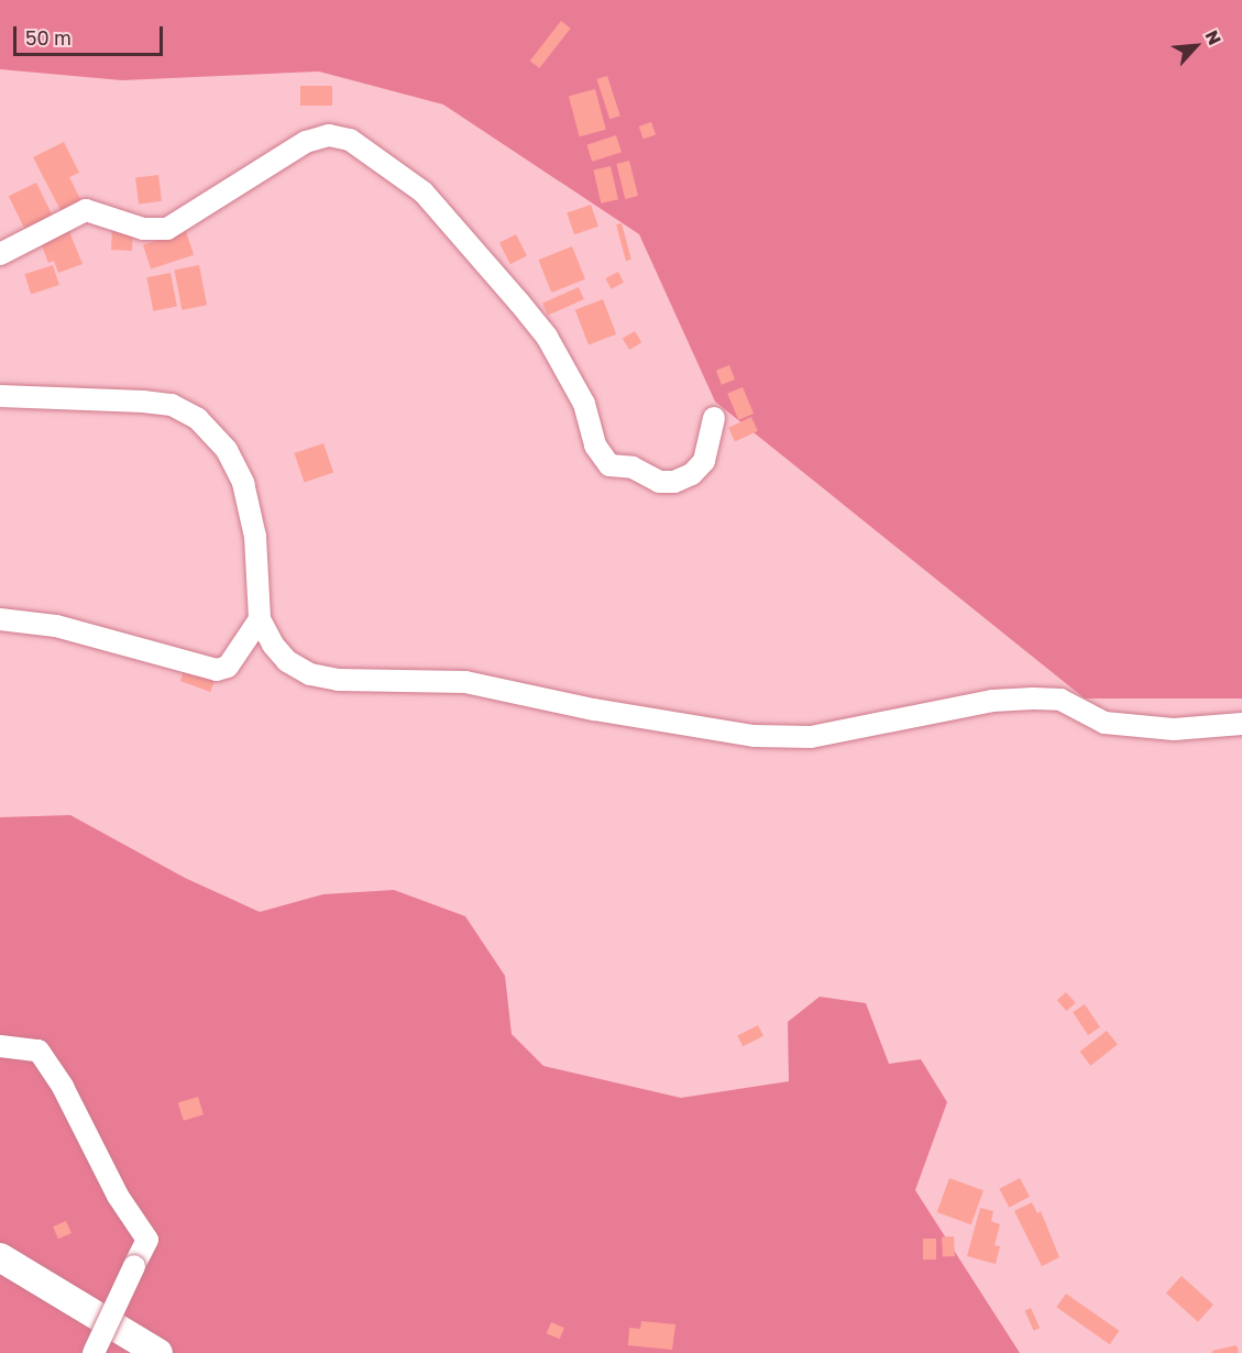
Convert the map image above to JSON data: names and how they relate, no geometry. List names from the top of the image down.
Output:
{
  "scale_bar": "50 m",
  "north": "top right"
}
